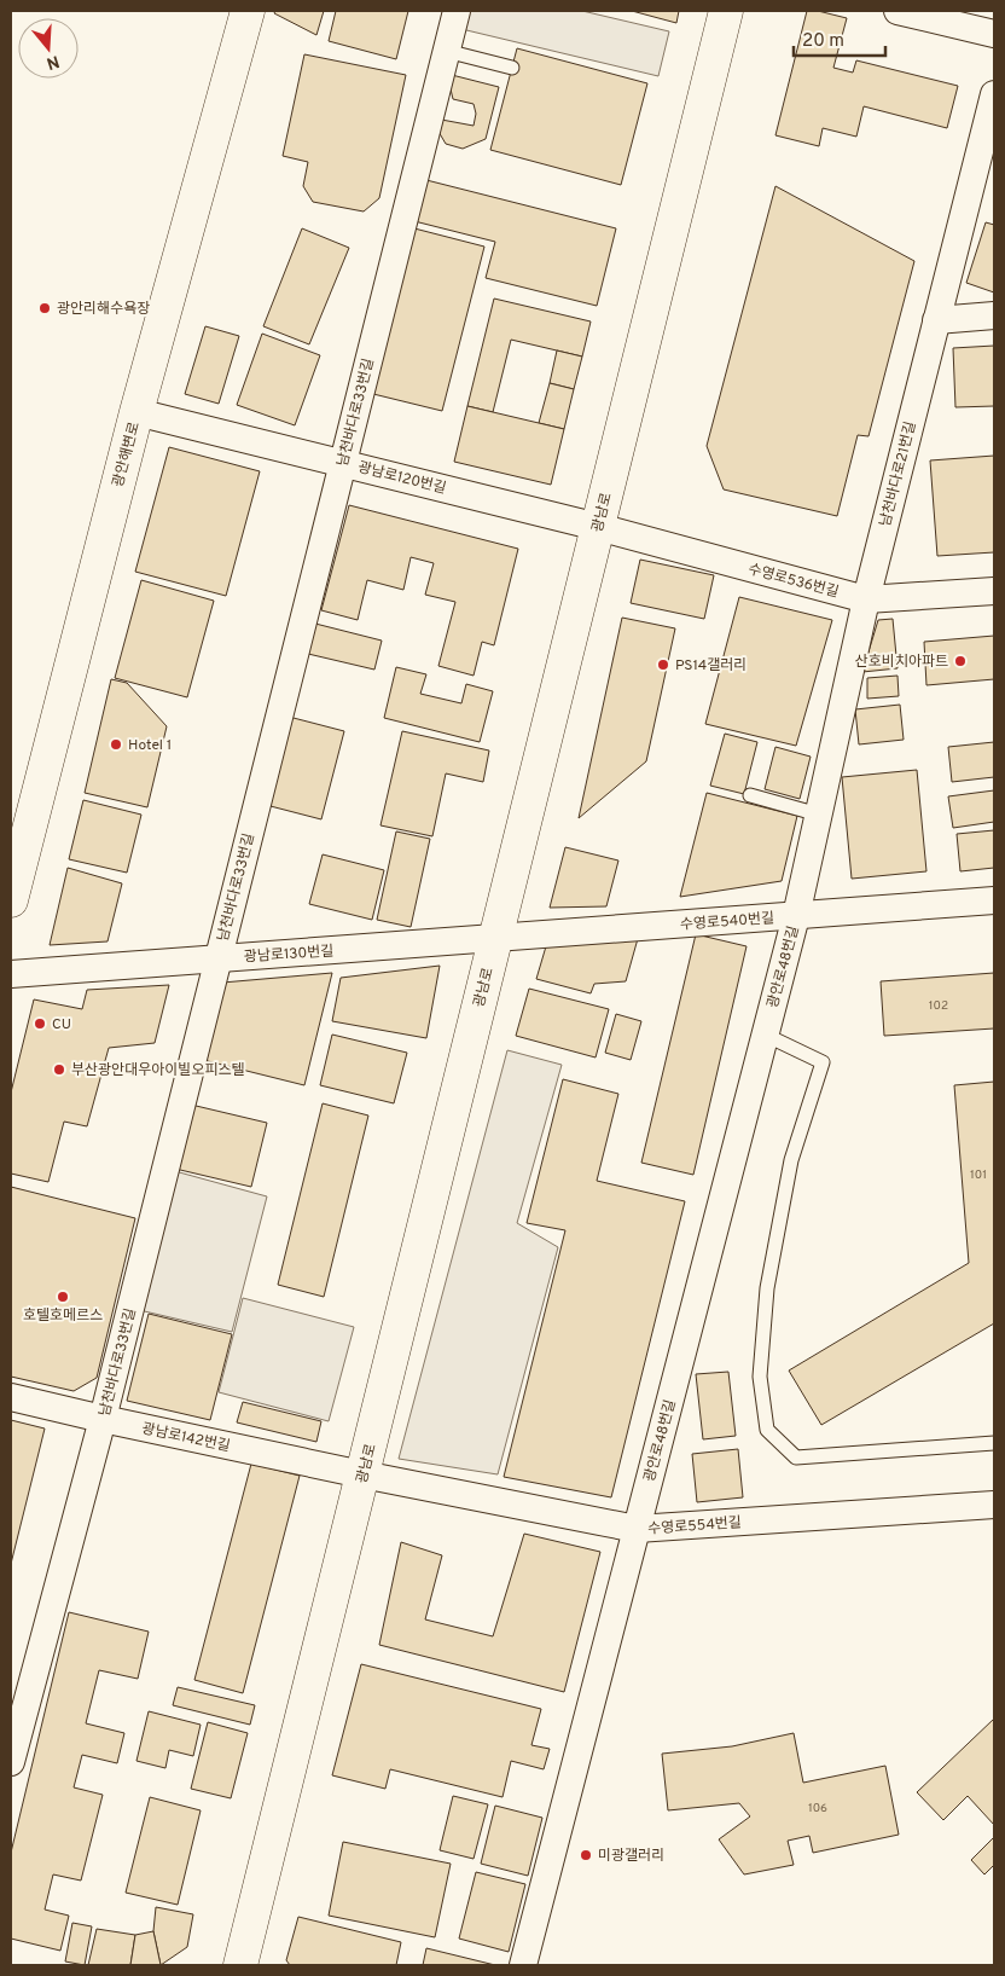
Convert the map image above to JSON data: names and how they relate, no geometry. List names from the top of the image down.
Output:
{
  "streets": {
    "main road": ["광안해변로", "광남로"],
    "street": [
      "남천바다로33번길",
      "남천바다로21번길",
      "광남로120번길",
      "수영로536번길",
      "수영로540번길",
      "광남로130번길",
      "광안로48번길",
      "광남로142번길",
      "수영로554번길"
    ]
  },
  "crossings": [
    ["남천바다로33번길", "광남로120번길"],
    ["남천바다로33번길", "광남로130번길"],
    ["남천바다로33번길", "광남로142번길"],
    ["광안해변로", "광남로120번길"],
    ["남천바다로21번길", "수영로536번길"],
    ["남천바다로21번길", "수영로540번길"],
    ["남천바다로21번길", "광안로48번길"],
    ["광남로120번길", "광남로"],
    ["광남로120번길", "수영로536번길"],
    ["광남로", "수영로536번길"],
    ["광남로", "수영로540번길"],
    ["광남로", "광남로130번길"],
    ["광남로", "광남로142번길"],
    ["광남로", "수영로554번길"],
    ["수영로540번길", "광남로130번길"],
    ["수영로540번길", "광안로48번길"],
    ["광안로48번길", "수영로554번길"],
    ["광남로142번길", "수영로554번길"]
  ],
  "places": [
    "광안리해수욕장",
    "산호비치아파트",
    "PS14갤러리",
    "Hotel 1",
    "CU",
    "부산광안대우아이빌오피스텔",
    "호텔호메르스",
    "미광갤러리"
  ],
  "house_numbers": ["102", "101", "106"],
  "scale_bar": "20 m",
  "north": "bottom"
}
